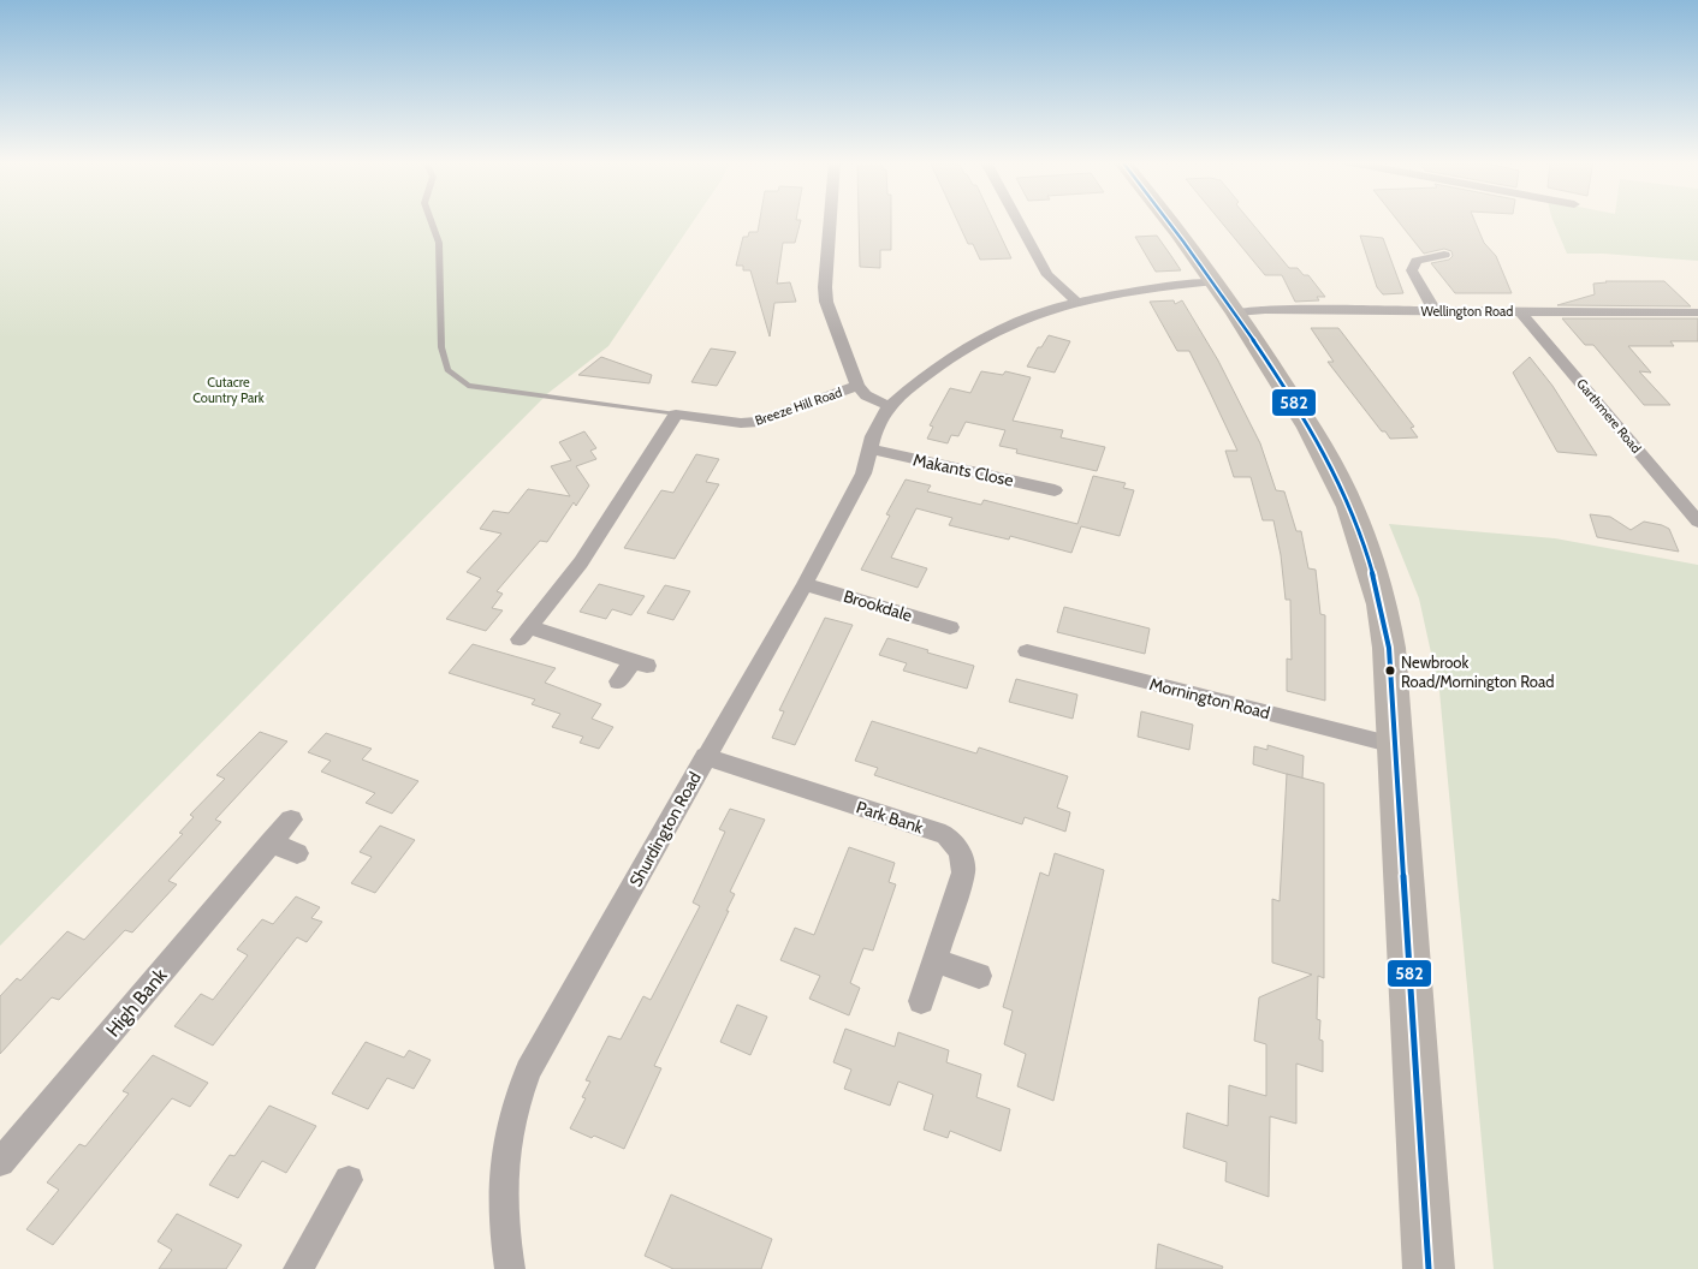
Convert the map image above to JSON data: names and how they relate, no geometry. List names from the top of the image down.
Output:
{
  "streets": {
    "street": [
      "Wellington Road",
      "Breeze Hill Road",
      "Garthmere Road",
      "Makants Close",
      "Brookdale",
      "Mornington Road",
      "Park Bank",
      "Shurdington Road",
      "High Bank"
    ]
  },
  "crossings": [
    ["Wellington Road", "Garthmere Road"],
    ["Breeze Hill Road", "Shurdington Road"],
    ["Makants Close", "Shurdington Road"],
    ["Brookdale", "Shurdington Road"],
    ["Park Bank", "Shurdington Road"]
  ],
  "parks": ["Cutacre Country Park"],
  "places": ["Newbrook Road/Mornington Road"],
  "lines": ["transit line 582"]
}
